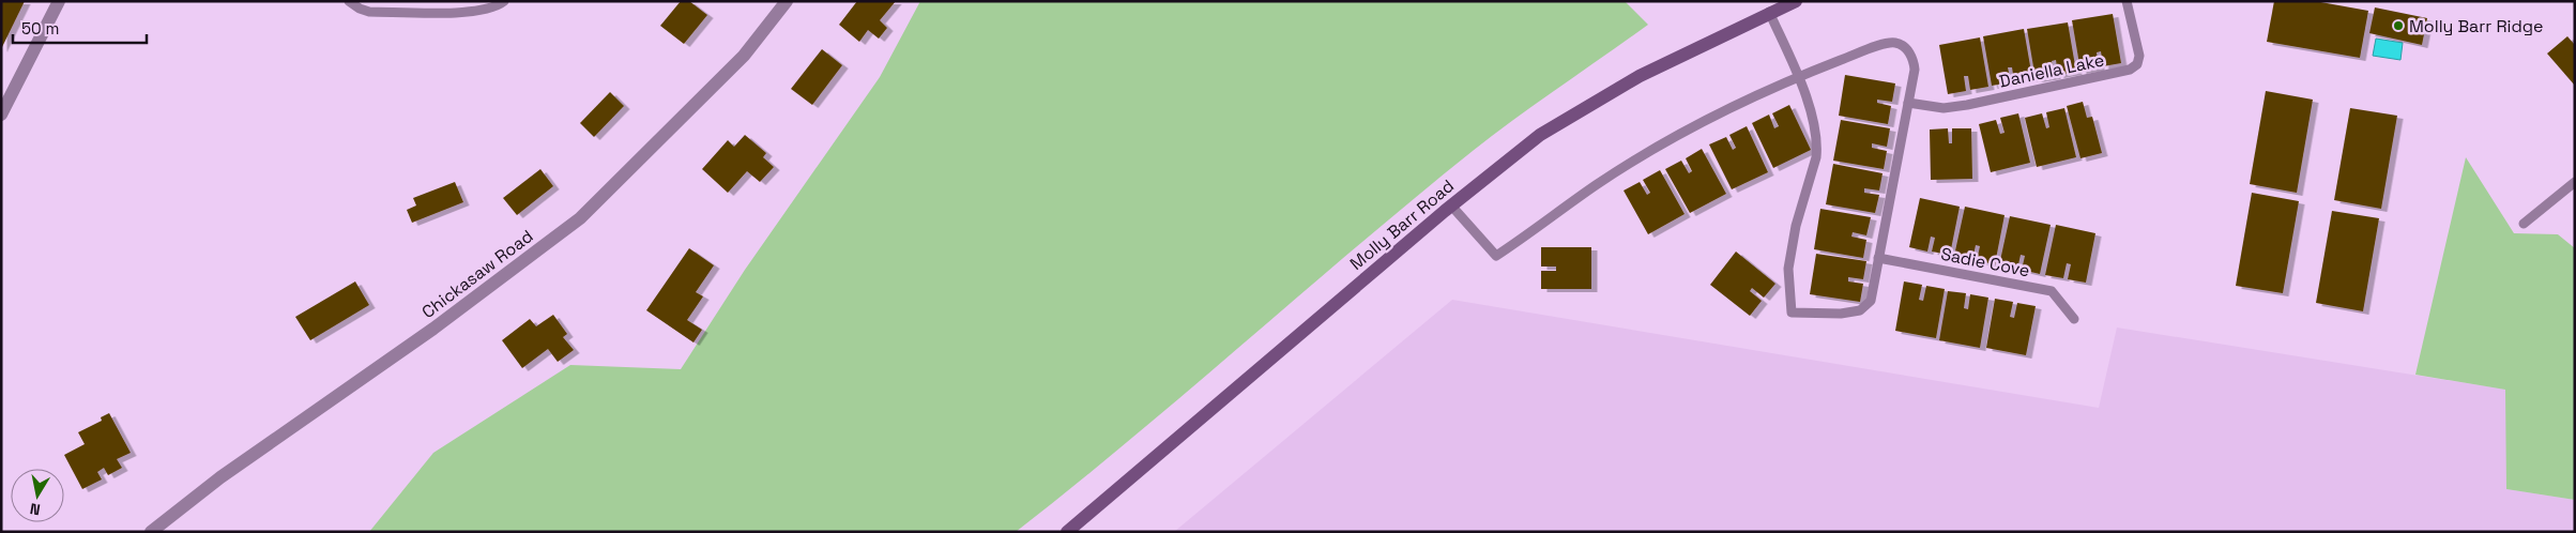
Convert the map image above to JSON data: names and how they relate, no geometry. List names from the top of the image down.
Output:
{
  "streets": {
    "main road": ["Molly Barr Road"],
    "street": ["Chickasaw Road"],
    "lane": ["Daniella Lake", "Sadie Cove"]
  },
  "places": ["Molly Barr Ridge"],
  "scale_bar": "50 m",
  "north": "bottom"
}
